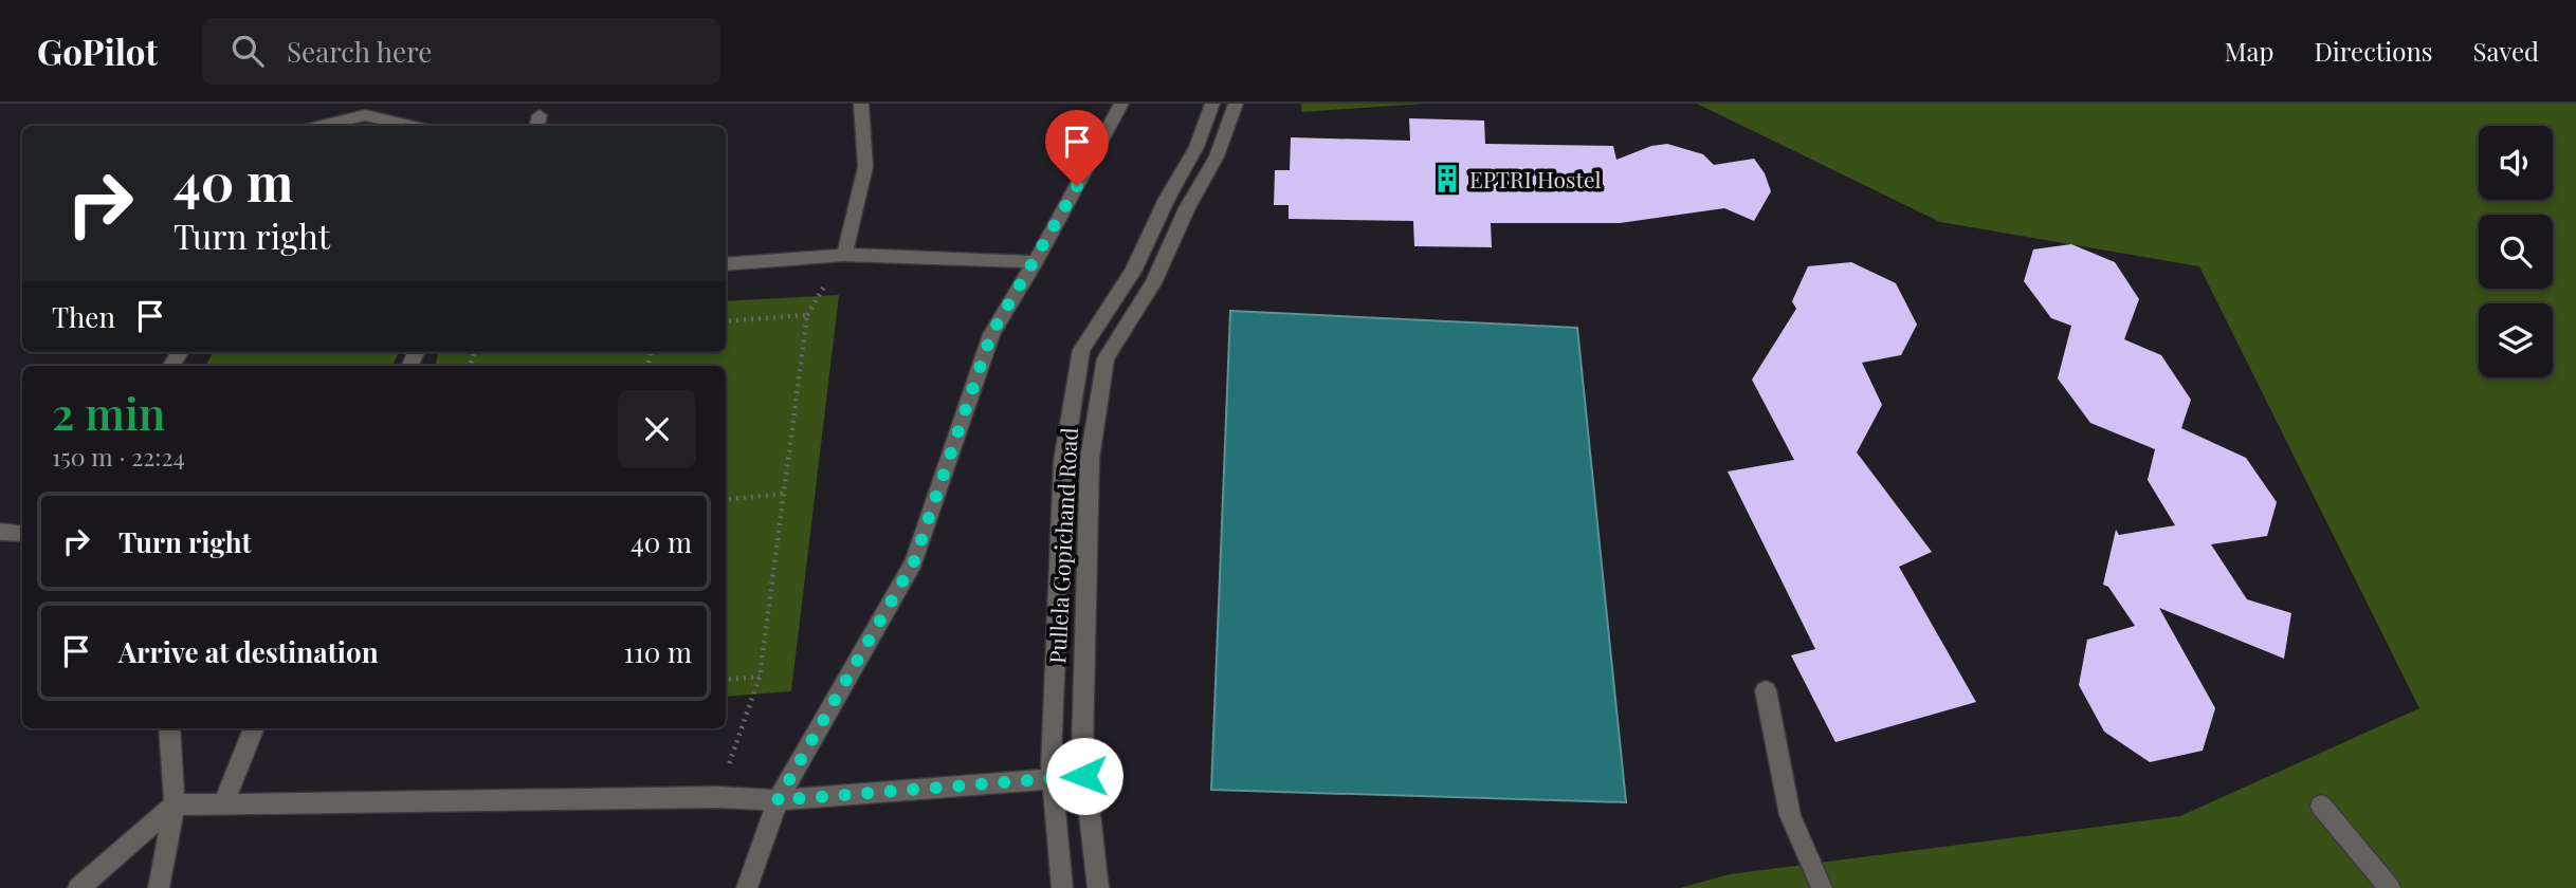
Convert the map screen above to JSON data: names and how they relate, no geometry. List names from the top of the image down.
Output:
{
  "streets": {
    "street": ["Pullela Gopichand Road"]
  },
  "places": {
    "building": ["EPTRI Hostel"]
  },
  "page": {
    "header": "GoPilot",
    "search": "Search here",
    "nav": ["Map", "Directions", "Saved"],
    "turn": ["40 m", "Turn right"],
    "then": "Then",
    "heading": ["2 min", "150 m · 22:24"],
    "list": [
      {
        "name": "Turn right",
        "value": "40 m"
      },
      {
        "name": "Arrive at destination",
        "value": "110 m"
      }
    ]
  }
}
